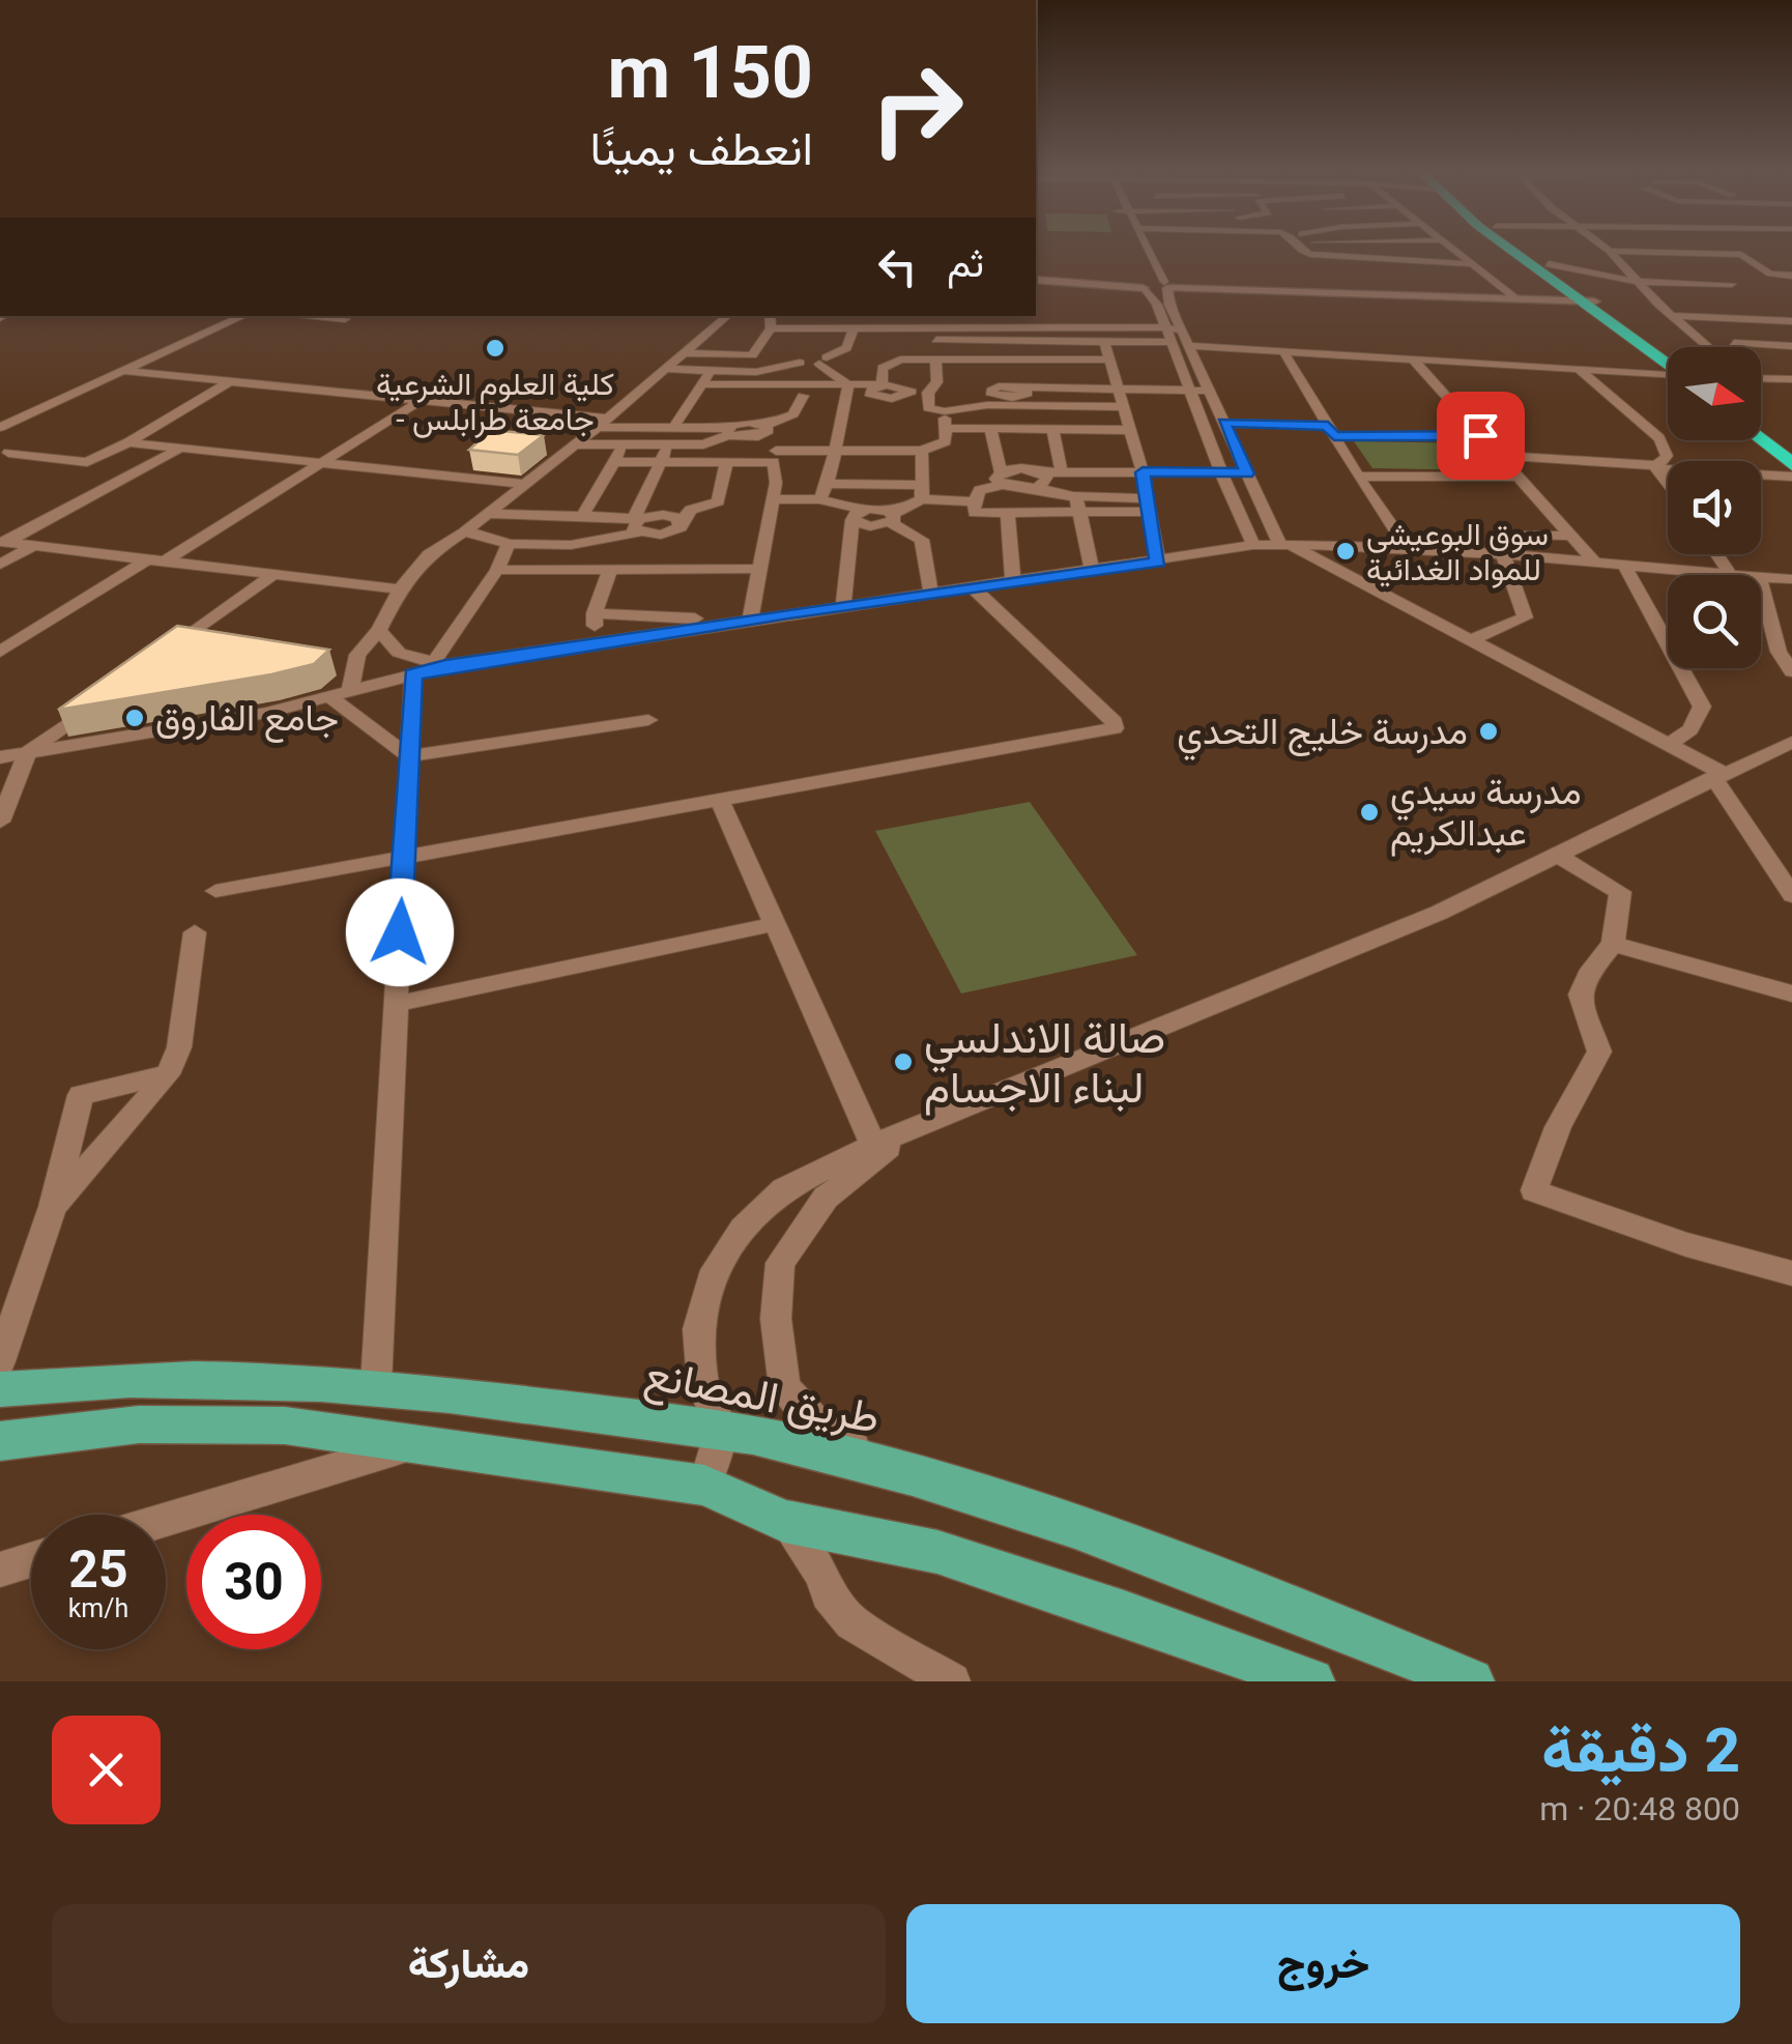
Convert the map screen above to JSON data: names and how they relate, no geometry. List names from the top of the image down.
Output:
{
  "streets": {
    "main road": ["طريق المصانع"]
  },
  "places": [
    "كلية العلوم الشرعية - جامعة طرابلس",
    "سوق البوعيشي للمواد الغدائية",
    "جامع الفاروق",
    "مدرسة خليج التحدي",
    "مدرسة سيدي عبدالكريم",
    "صالة الاندلسي لبناء الاجسام"
  ],
  "north": "right",
  "page": {
    "turn": ["150 m", "انعطف يمينًا"],
    "then": "ثم",
    "speed": "25 km/h",
    "limit": "30",
    "heading": ["2 دقيقة", "800 m · 20:48"],
    "buttons": ["خروج", "مشاركة"]
  }
}
